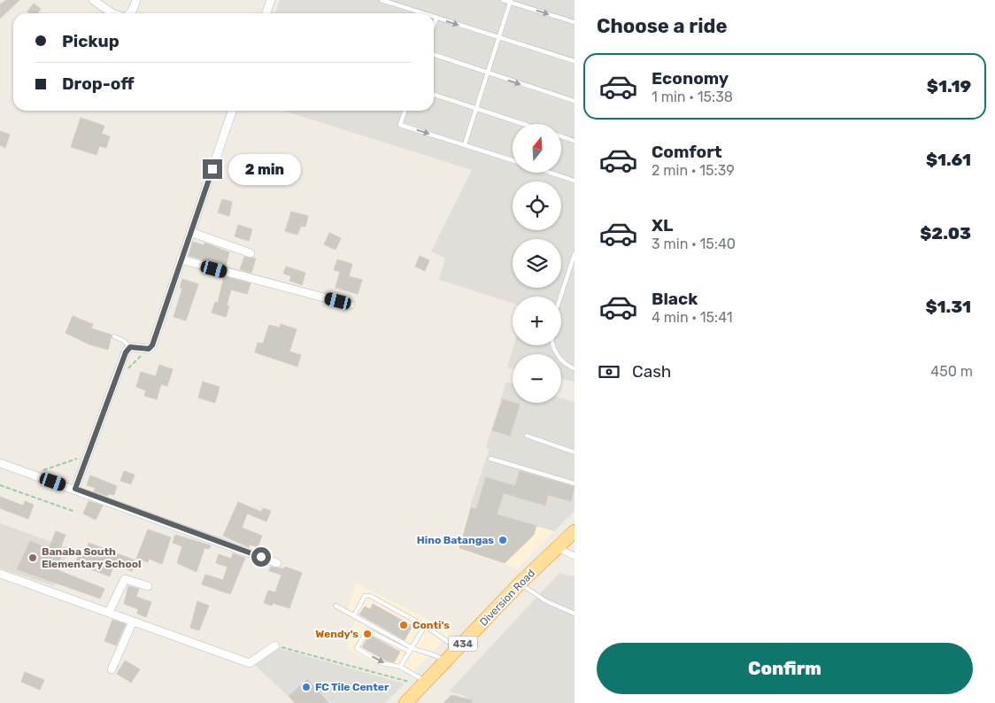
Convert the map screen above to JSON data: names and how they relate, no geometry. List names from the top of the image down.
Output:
{
  "streets": {
    "highway": ["Diversion Road", "434"]
  },
  "places": [
    "Hino Batangas",
    "Banaba South Elementary School",
    "Conti's",
    "Wendy's",
    "FC Tile Center"
  ],
  "north": "top",
  "page": {
    "heading": "Choose a ride",
    "banner": ["Pickup", "Drop-off"],
    "list": [
      {
        "name": "Economy",
        "note": "1 min · 15:38",
        "value": "$1.19"
      },
      {
        "name": "Comfort",
        "note": "2 min · 15:39",
        "value": "$1.61"
      },
      {
        "name": "XL",
        "note": "3 min · 15:40",
        "value": "$2.03"
      },
      {
        "name": "Black",
        "note": "4 min · 15:41",
        "value": "$1.31"
      }
    ],
    "map_buttons": ["+", "−"],
    "bubble": "2 min",
    "pay": ["Cash", "450 m"],
    "buttons": "Confirm"
  }
}
